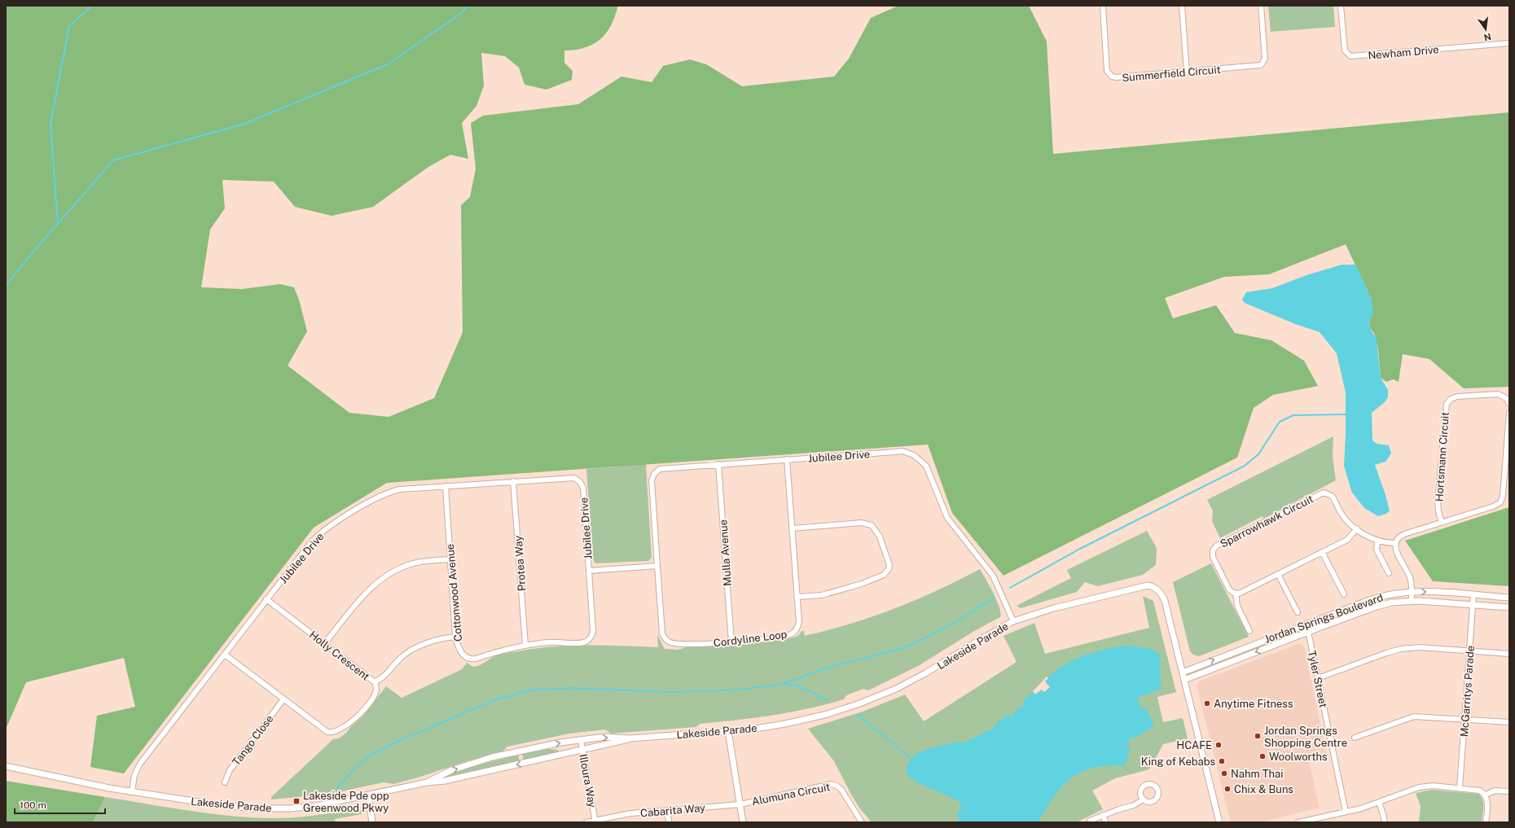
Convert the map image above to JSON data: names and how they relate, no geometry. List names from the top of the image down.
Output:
{
  "streets": {
    "street": [
      "Newham Drive",
      "Summerfield Circuit",
      "Jubilee Drive",
      "Hortsmann Circuit",
      "Sparrowhawk Circuit",
      "Mulla Avenue",
      "Protea Way",
      "Cottonwood Avenue",
      "Jordan Springs Boulevard",
      "Cordyline Loop",
      "Lakeside Parade",
      "Holly Crescent",
      "Tyler Street",
      "McGarritys Parade",
      "Tango Close",
      "Illoura Way",
      "Alumuna Circuit",
      "Cabarita Way"
    ]
  },
  "crossings": [
    ["Jubilee Drive", "Mulla Avenue"],
    ["Jubilee Drive", "Protea Way"],
    ["Jubilee Drive", "Cottonwood Avenue"],
    ["Jubilee Drive", "Cordyline Loop"],
    ["Jubilee Drive", "Lakeside Parade"],
    ["Jubilee Drive", "Holly Crescent"],
    ["Mulla Avenue", "Cordyline Loop"],
    ["Protea Way", "Cottonwood Avenue"],
    ["Jordan Springs Boulevard", "Lakeside Parade"],
    ["Jordan Springs Boulevard", "Tyler Street"],
    ["Jordan Springs Boulevard", "McGarritys Parade"],
    ["Lakeside Parade", "Illoura Way"],
    ["Holly Crescent", "Tango Close"],
    ["Illoura Way", "Cabarita Way"],
    ["Alumuna Circuit", "Cabarita Way"]
  ],
  "places": {
    "other": [
      "Anytime Fitness",
      "Jordan Springs Shopping Centre",
      "HCAFE",
      "Woolworths",
      "King of Kebabs",
      "Nahm Thai",
      "Chix & Buns"
    ],
    "transit": ["Lakeside Pde opp Greenwood Pkwy"]
  },
  "scale_bar": "100 m",
  "north": "bottom"
}
